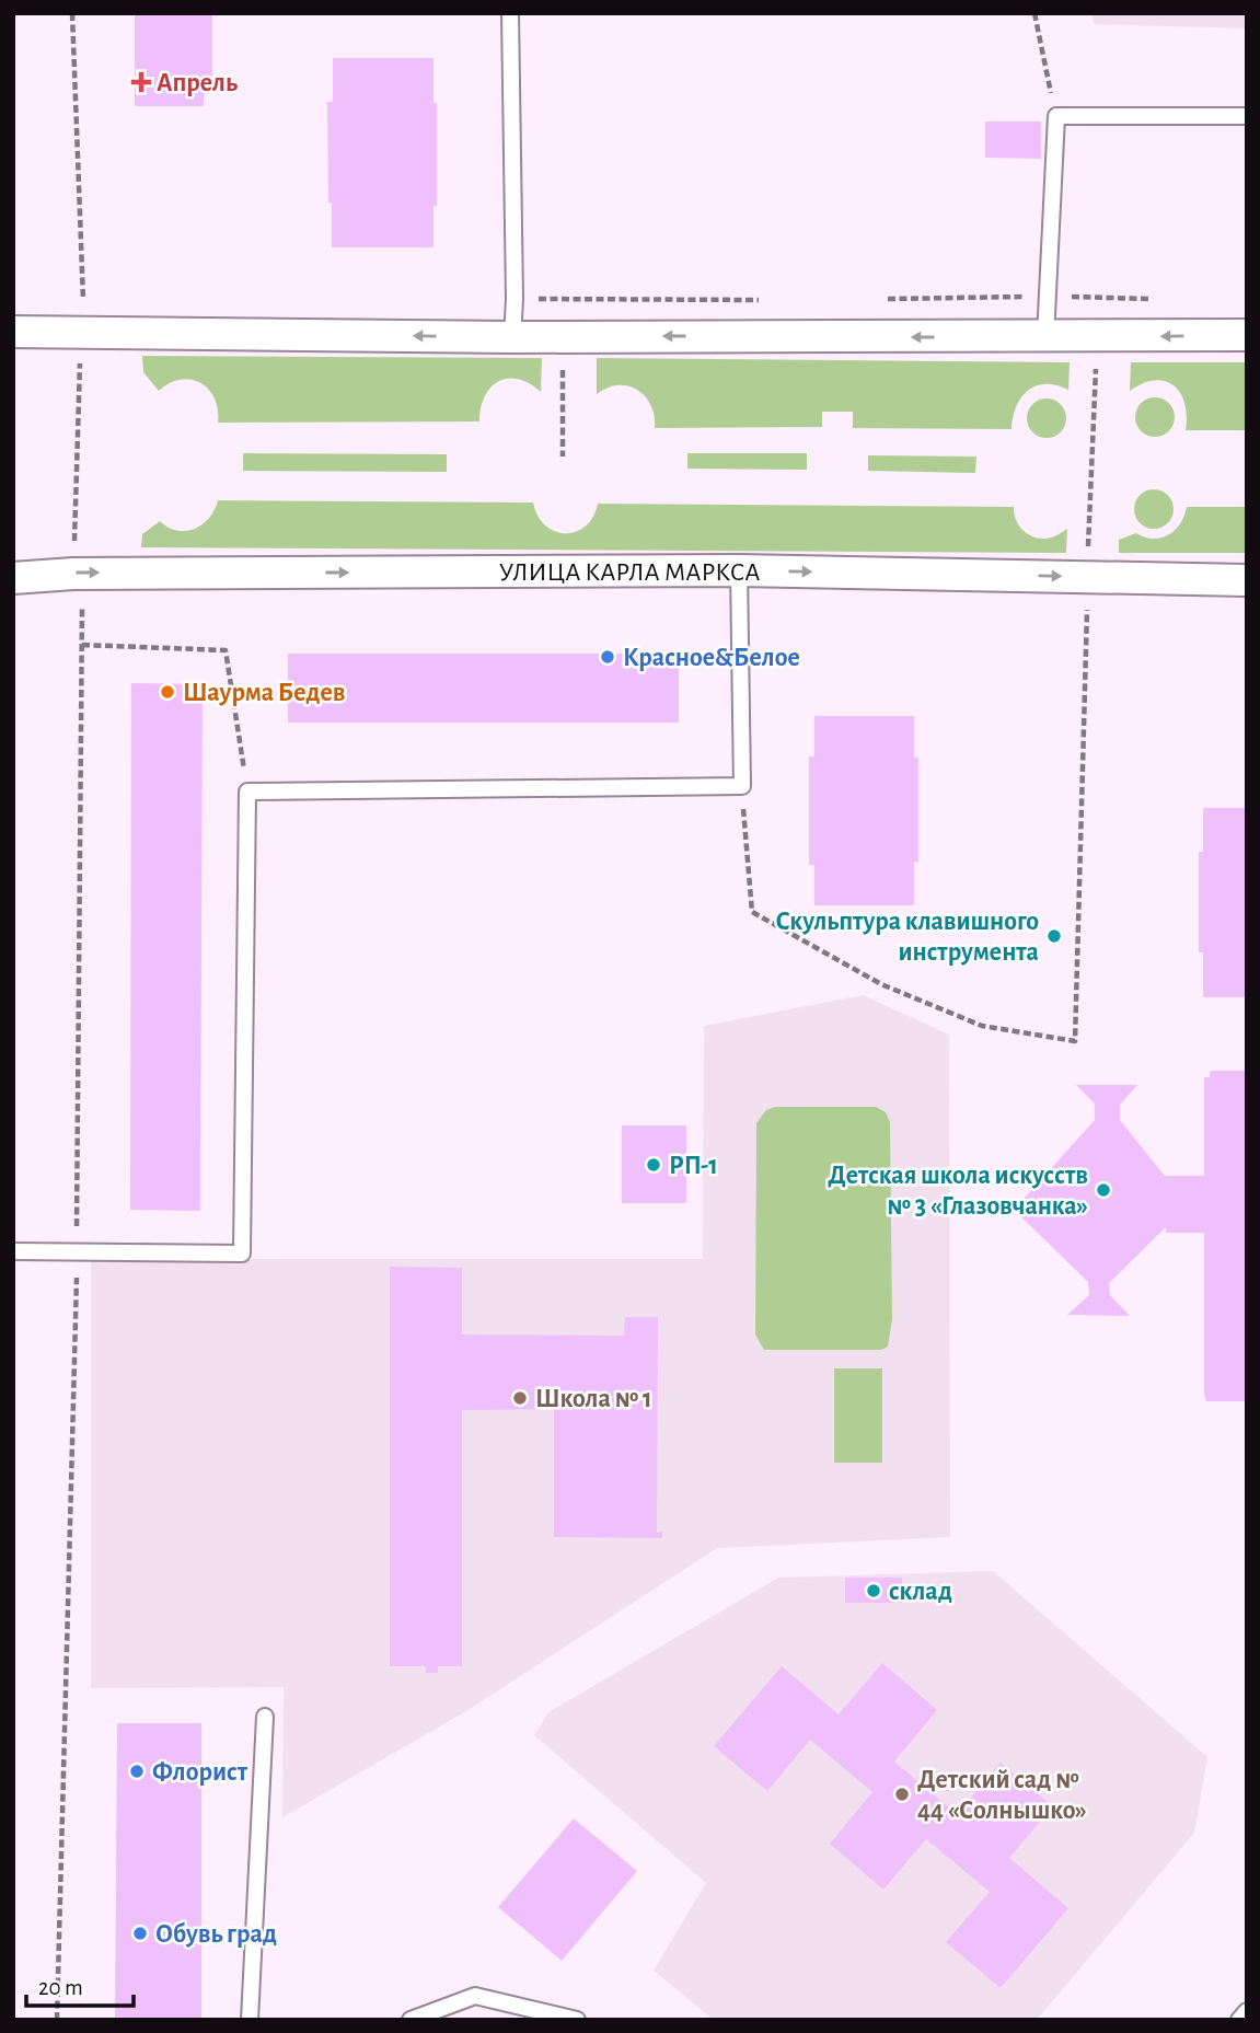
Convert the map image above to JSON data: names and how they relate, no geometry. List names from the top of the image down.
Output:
{
  "streets": {
    "street": ["УЛИЦА КАРЛА МАРКСА"]
  },
  "places": {
    "health": ["Апрель"],
    "other": [
      "Красное&Белое",
      "Шаурма Бедев",
      "Скульптура клавишного инструмента",
      "РП-1",
      "Детская школа искусств № 3 «Глазовчанка»",
      "Школа № 1",
      "склад",
      "Флорист",
      "Детский сад № 44 «Солнышко»",
      "Обувь град"
    ]
  },
  "scale_bar": "20 m"
}
